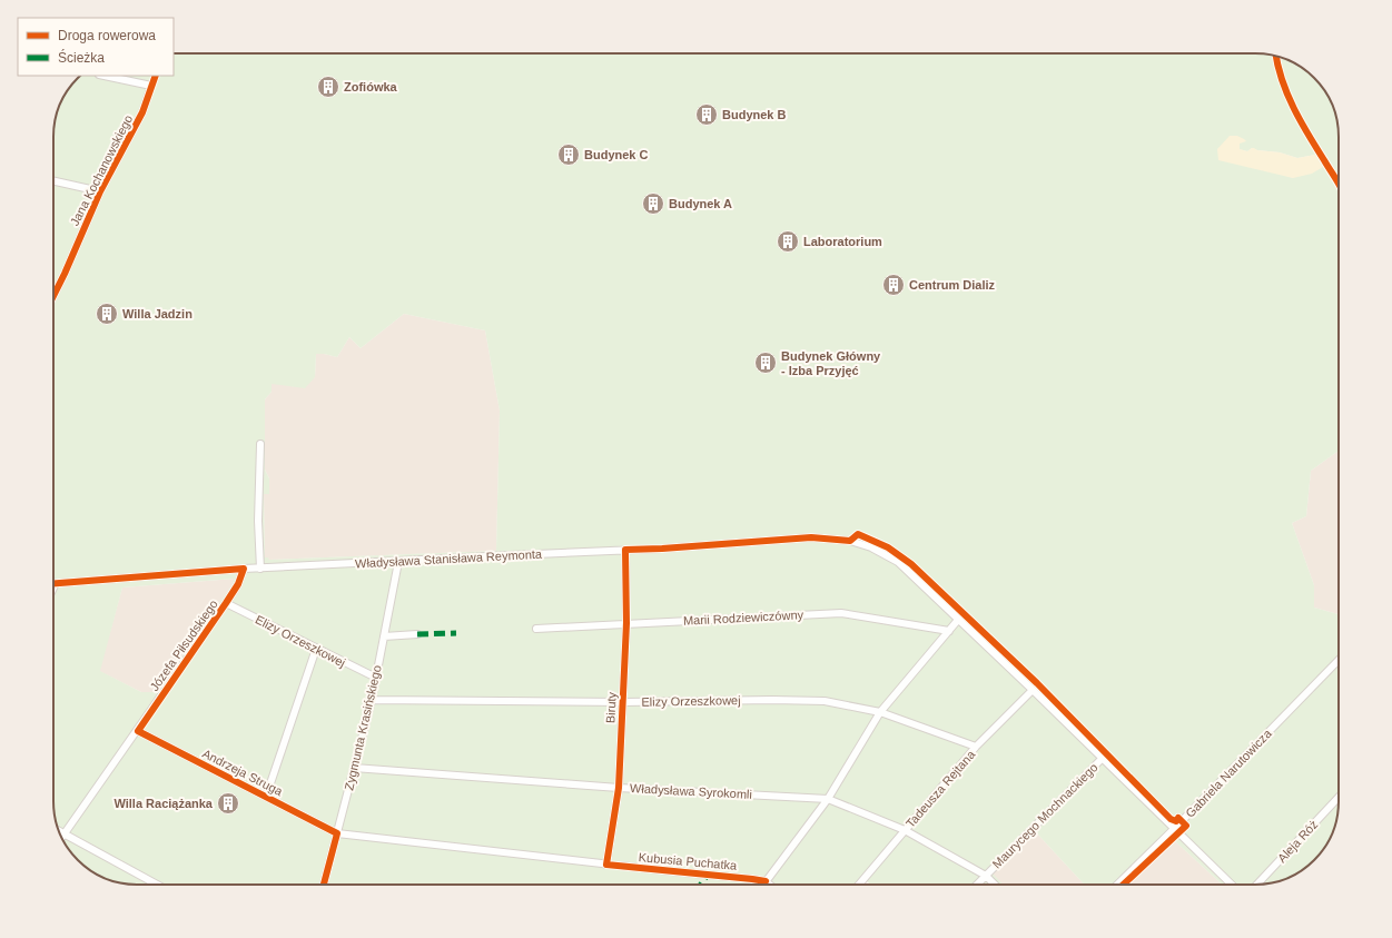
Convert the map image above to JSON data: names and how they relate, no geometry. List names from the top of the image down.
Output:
{
  "streets": {
    "street": [
      "Jana Kochanowskiego",
      "Władysława Stanisława Reymonta",
      "Marii Rodziewiczówny",
      "Elizy Orzeszkowej",
      "Józefa Piłsudskiego",
      "Biruty",
      "Zygmunta Krasińskiego",
      "Andrzeja Struga",
      "Gabriela Narutowicza",
      "Tadeusza Rejtana",
      "Władysława Syrokomli",
      "Maurycego Mochnackiego",
      "Aleja Róż",
      "Kubusia Puchatka"
    ]
  },
  "crossings": [
    ["Władysława Stanisława Reymonta", "Józefa Piłsudskiego"],
    ["Władysława Stanisława Reymonta", "Biruty"],
    ["Władysława Stanisława Reymonta", "Zygmunta Krasińskiego"],
    ["Władysława Stanisława Reymonta", "Gabriela Narutowicza"],
    ["Władysława Stanisława Reymonta", "Tadeusza Rejtana"],
    ["Władysława Stanisława Reymonta", "Maurycego Mochnackiego"],
    ["Marii Rodziewiczówny", "Biruty"],
    ["Elizy Orzeszkowej", "Józefa Piłsudskiego"],
    ["Elizy Orzeszkowej", "Biruty"],
    ["Elizy Orzeszkowej", "Zygmunta Krasińskiego"],
    ["Elizy Orzeszkowej", "Tadeusza Rejtana"],
    ["Józefa Piłsudskiego", "Andrzeja Struga"],
    ["Biruty", "Władysława Syrokomli"],
    ["Biruty", "Kubusia Puchatka"],
    ["Zygmunta Krasińskiego", "Andrzeja Struga"],
    ["Zygmunta Krasińskiego", "Władysława Syrokomli"],
    ["Zygmunta Krasińskiego", "Kubusia Puchatka"],
    ["Andrzeja Struga", "Kubusia Puchatka"],
    ["Tadeusza Rejtana", "Władysława Syrokomli"],
    ["Władysława Syrokomli", "Maurycego Mochnackiego"]
  ],
  "places": {
    "building": [
      "Zofiówka",
      "Budynek B",
      "Budynek C",
      "Budynek A",
      "Laboratorium",
      "Centrum Dializ",
      "Willa Jadzin",
      "Budynek Główny - Izba Przyjęć",
      "Willa Raciążanka"
    ]
  },
  "legend": ["Droga rowerowa", "Ścieżka"]
}
